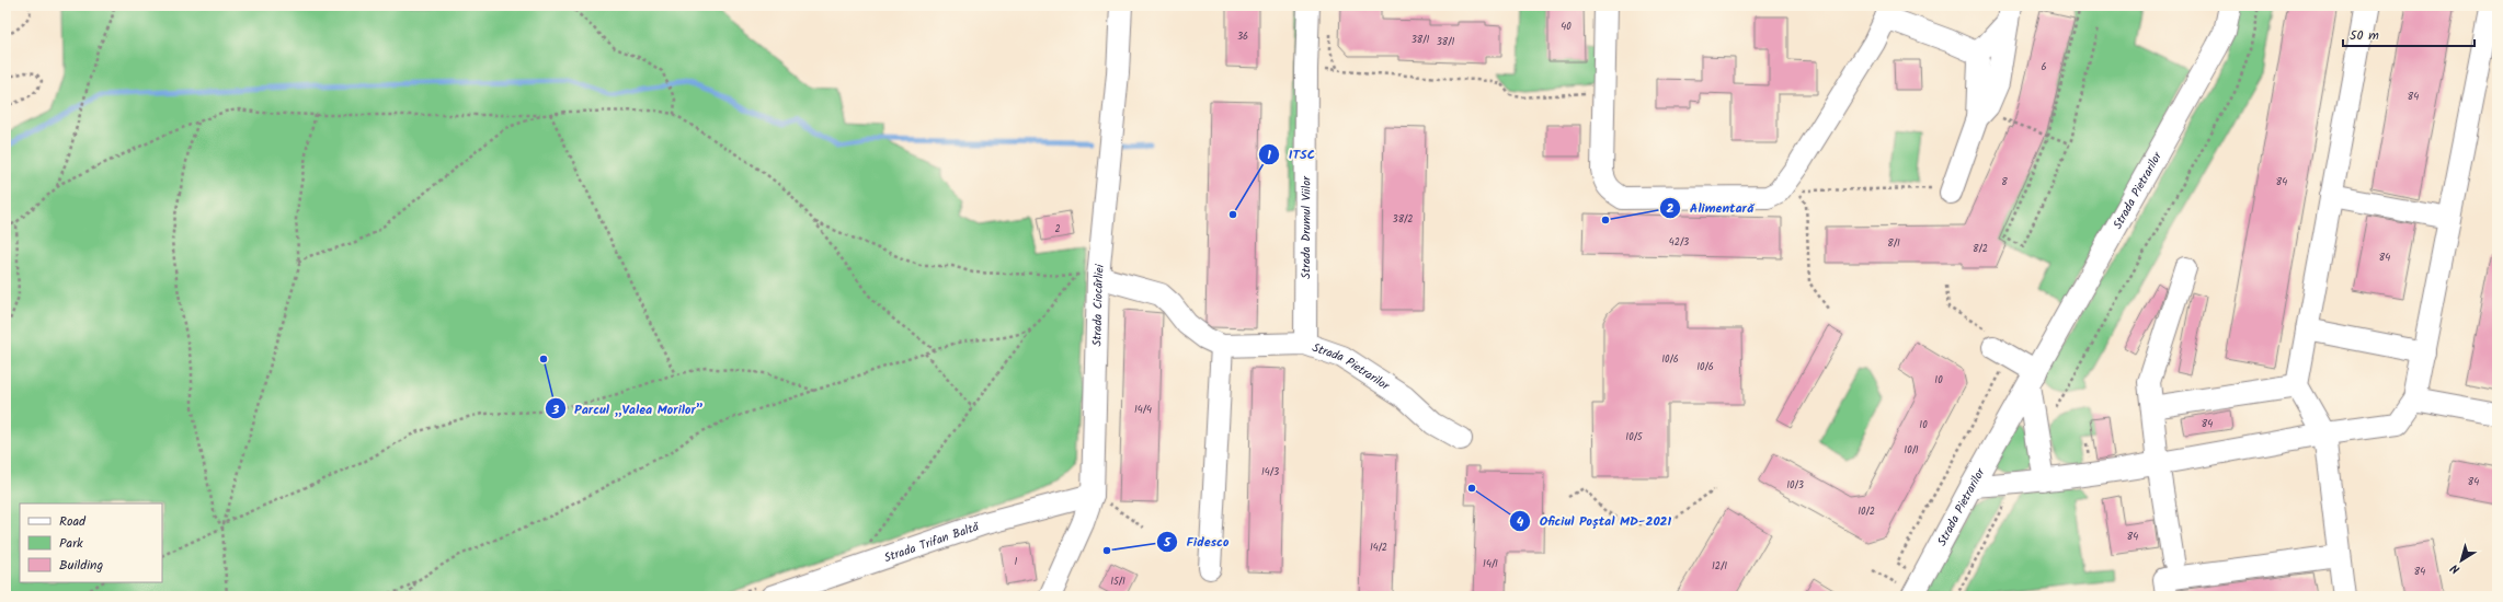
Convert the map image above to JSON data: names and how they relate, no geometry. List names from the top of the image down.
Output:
{
  "streets": {
    "street": [
      "Strada Pietrarilor",
      "Strada Drumul Viilor",
      "Strada Ciocârliei",
      "Strada Trifan Baltă"
    ]
  },
  "crossings": [
    ["Strada Pietrarilor", "Strada Drumul Viilor"],
    ["Strada Pietrarilor", "Strada Ciocârliei"],
    ["Strada Ciocârliei", "Strada Trifan Baltă"]
  ],
  "places": [
    "ITSC",
    "Alimentară",
    "Parcul „Valea Morilor”",
    "Oficiul Poștal MD-2021",
    "Fidesco"
  ],
  "house_numbers": [
    "40",
    "36",
    "38/1",
    "38/1",
    "6",
    "84",
    "8",
    "84",
    "38/2",
    "2",
    "42/3",
    "8/1",
    "8/2",
    "84",
    "10/6",
    "10/6",
    "10",
    "14/4",
    "84",
    "10",
    "10/5",
    "10/1",
    "14/3",
    "84",
    "10/3",
    "10/2",
    "84",
    "14/2",
    "1",
    "14/1",
    "12/1",
    "84",
    "15/1"
  ],
  "legend": ["Road", "Park", "Building"],
  "scale_bar": "50 m",
  "north": "bottom left"
}
